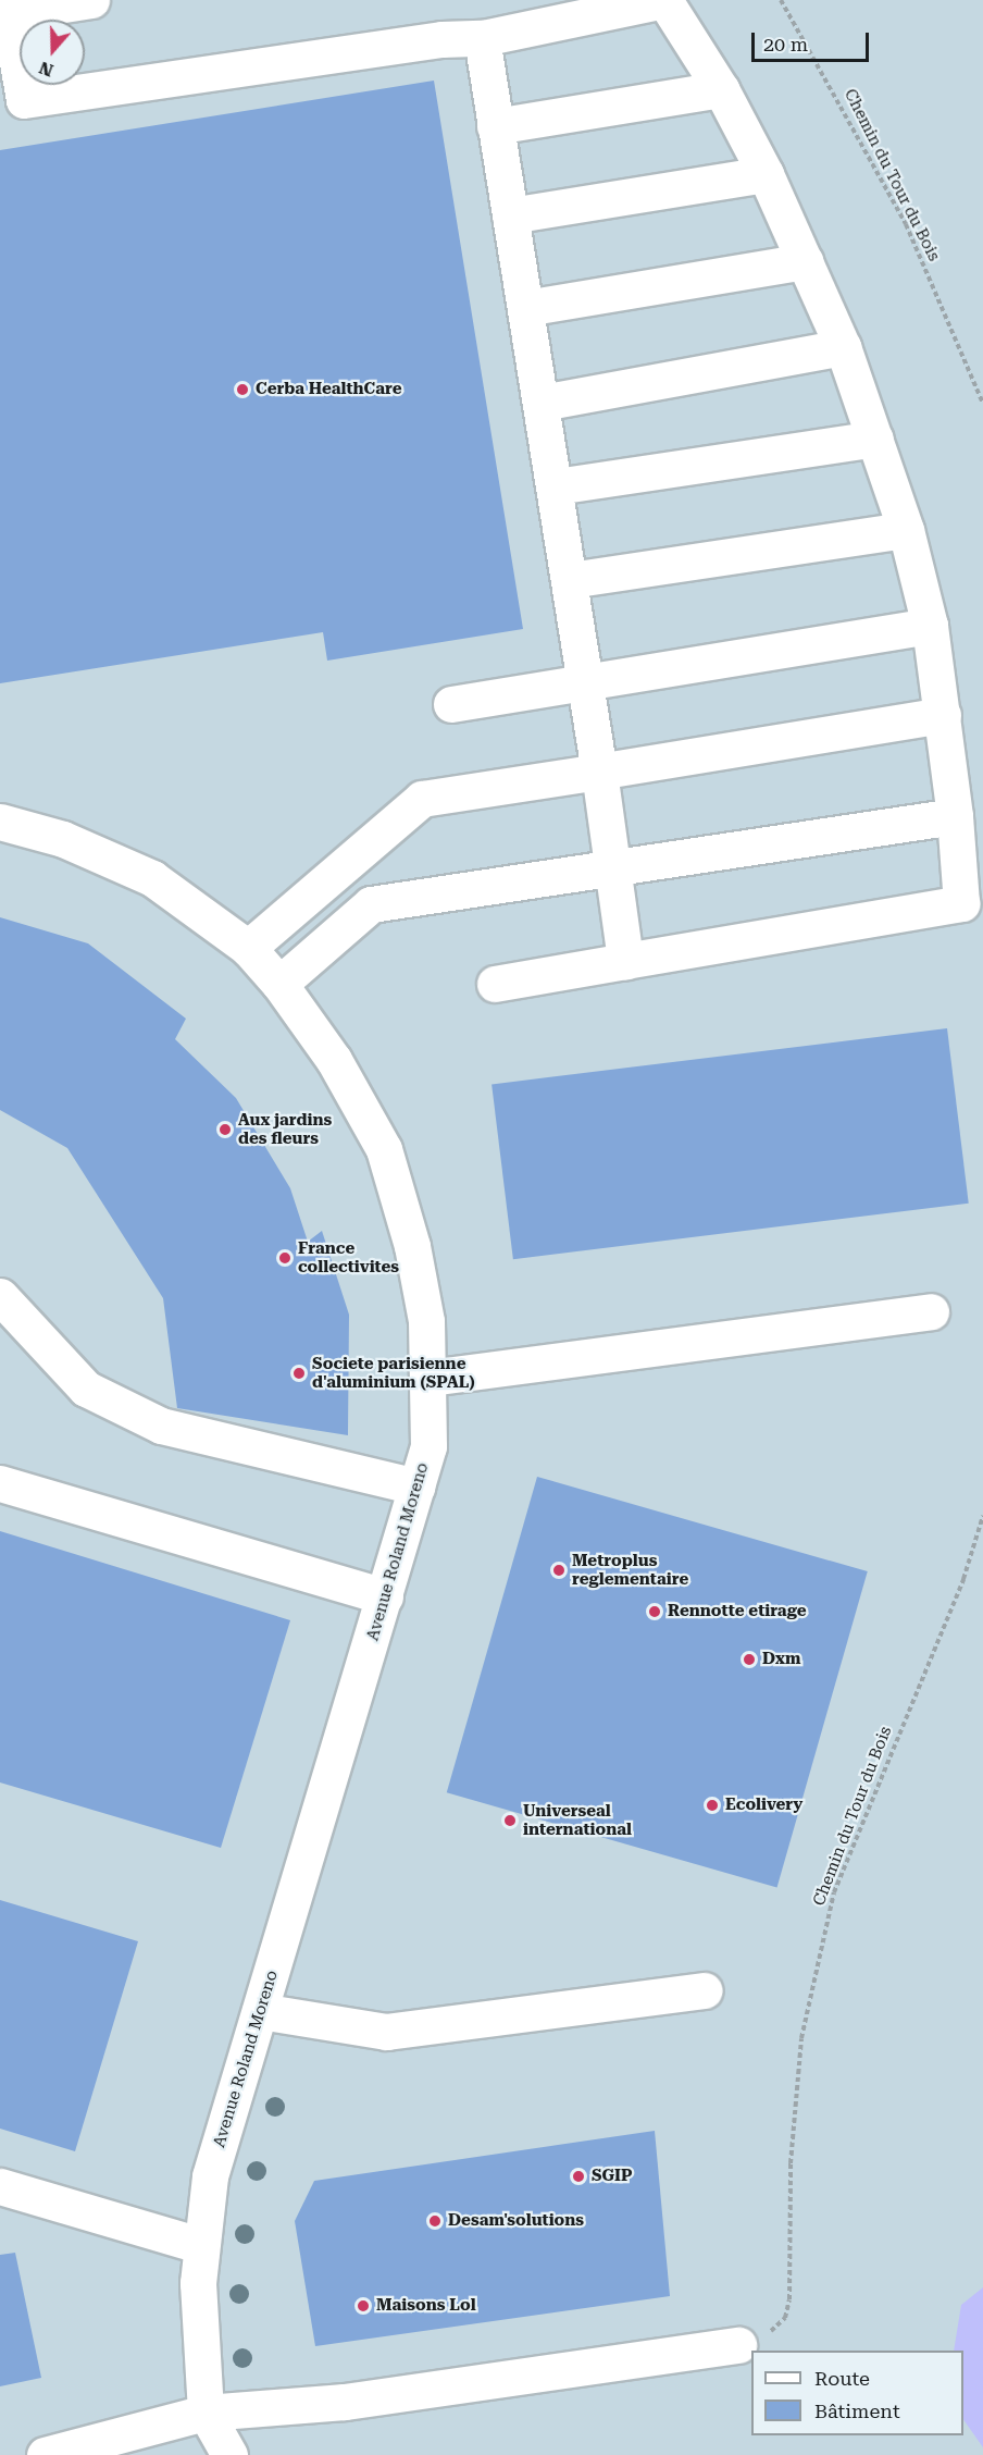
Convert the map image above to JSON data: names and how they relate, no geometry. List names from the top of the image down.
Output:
{
  "streets": {
    "street": ["Avenue Roland Moreno"],
    "path": ["Chemin du Tour du Bois"]
  },
  "places": [
    "Cerba HealthCare",
    "Aux jardins des fleurs",
    "France collectivites",
    "Societe parisienne d'aluminium (SPAL)",
    "Metroplus reglementaire",
    "Rennotte etirage",
    "Dxm",
    "Ecolivery",
    "Universeal international",
    "SGIP",
    "Desam'solutions",
    "Maisons Lol"
  ],
  "legend": ["Route", "Bâtiment"],
  "scale_bar": "20 m",
  "north": "bottom"
}
